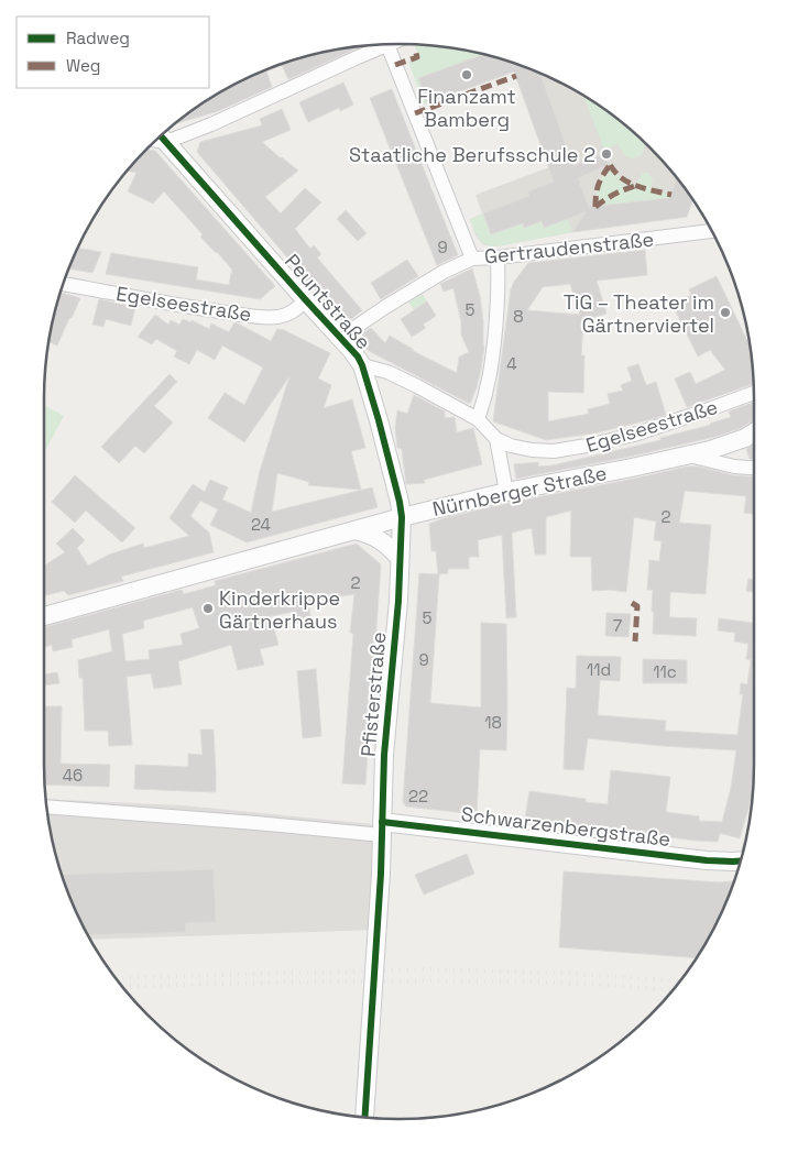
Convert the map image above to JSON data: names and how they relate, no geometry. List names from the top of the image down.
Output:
{
  "streets": {
    "street": [
      "Gertraudenstraße",
      "Peuntstraße",
      "Egelseestraße",
      "Nürnberger Straße",
      "Pfisterstraße",
      "Schwarzenbergstraße"
    ]
  },
  "crossings": [
    ["Gertraudenstraße", "Peuntstraße"],
    ["Peuntstraße", "Egelseestraße"],
    ["Peuntstraße", "Nürnberger Straße"],
    ["Peuntstraße", "Pfisterstraße"],
    ["Nürnberger Straße", "Pfisterstraße"],
    ["Pfisterstraße", "Schwarzenbergstraße"]
  ],
  "places": [
    "Finanzamt Bamberg",
    "Staatliche Berufsschule 2",
    "TiG – Theater im Gärtnerviertel",
    "Kinderkrippe Gärtnerhaus"
  ],
  "house_numbers": [
    "9",
    "5",
    "8",
    "4",
    "2",
    "24",
    "2",
    "5",
    "7",
    "9",
    "11d",
    "11c",
    "18",
    "46",
    "22"
  ],
  "legend": ["Radweg", "Weg"]
}
